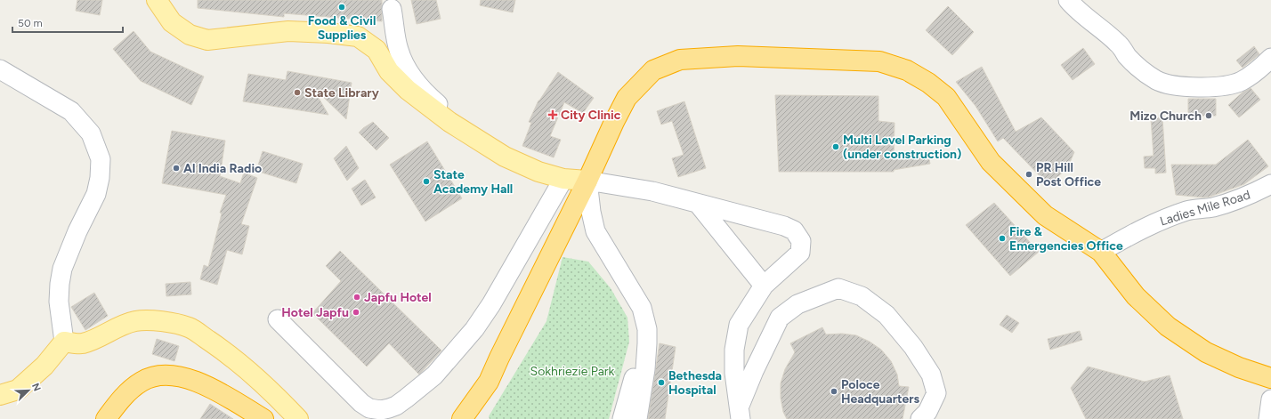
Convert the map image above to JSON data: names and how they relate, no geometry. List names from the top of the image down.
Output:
{
  "streets": {
    "street": ["Ladies Mile Road"]
  },
  "parks": ["Sokhriezie Park"],
  "places": {
    "other": [
      "Food & Civil Supplies",
      "State Library",
      "Mizo Church",
      "Multi Level Parking (under construction)",
      "Al India Radio",
      "PR Hill Post Office",
      "State Academy Hall",
      "Fire & Emergencies Office",
      "Japfu Hotel",
      "Hotel Japfu",
      "Bethesda Hospital",
      "Poloce Headquarters"
    ],
    "health": ["City Clinic"]
  },
  "scale_bar": "50 m",
  "north": "top right"
}
